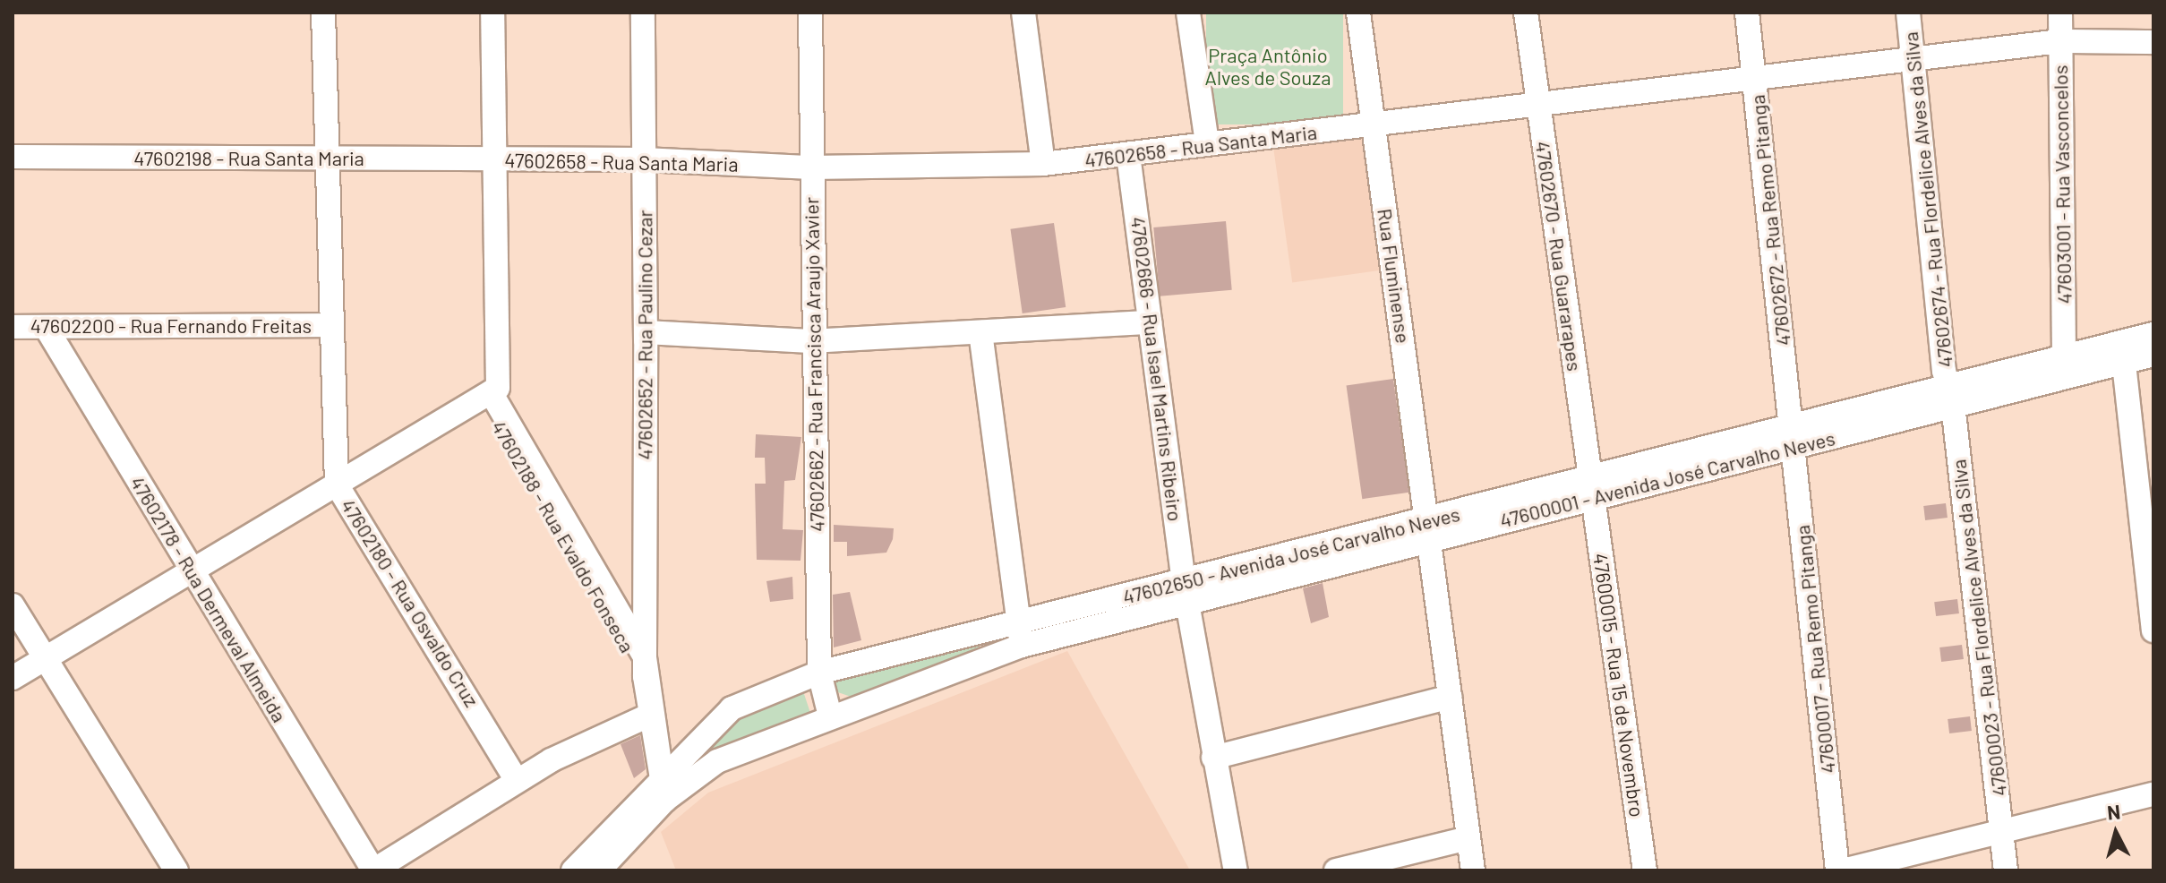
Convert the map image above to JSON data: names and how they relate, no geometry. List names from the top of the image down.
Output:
{
  "streets": {
    "street": [
      "47602658 - Rua Santa Maria",
      "47602198 - Rua Santa Maria",
      "47603001 - Rua Vasconcelos",
      "47602674 - Rua Flordelice Alves da Silva",
      "47602672 - Rua Remo Pitanga",
      "47602670 - Rua Guararapes",
      "Rua Fluminense",
      "47602200 - Rua Fernando Freitas",
      "47602652 - Rua Paulino Cezar",
      "47602662 - Rua Francisca Araujo Xavier",
      "47602666 - Rua Isael Martins Ribeiro",
      "47600001 - Avenida José Carvalho Neves",
      "47602188 - Rua Evaldo Fonseca",
      "47602650 - Avenida José Carvalho Neves",
      "47602178 - Rua Dermeval Almeida",
      "47602180 - Rua Osvaldo Cruz",
      "47600023 - Rua Flordelice Alves da Silva",
      "47600017 - Rua Remo Pitanga",
      "47600015 - Rua 15 de Novembro"
    ]
  },
  "crossings": [
    ["47602658 - Rua Santa Maria", "47602198 - Rua Santa Maria"],
    ["47602658 - Rua Santa Maria", "47603001 - Rua Vasconcelos"],
    ["47602658 - Rua Santa Maria", "47602674 - Rua Flordelice Alves da Silva"],
    ["47602658 - Rua Santa Maria", "47602672 - Rua Remo Pitanga"],
    ["47602658 - Rua Santa Maria", "47602670 - Rua Guararapes"],
    ["47602658 - Rua Santa Maria", "Rua Fluminense"],
    ["47602658 - Rua Santa Maria", "47602652 - Rua Paulino Cezar"],
    ["47602658 - Rua Santa Maria", "47602662 - Rua Francisca Araujo Xavier"],
    ["47602658 - Rua Santa Maria", "47602666 - Rua Isael Martins Ribeiro"],
    ["47602198 - Rua Santa Maria", "47602180 - Rua Osvaldo Cruz"],
    ["47602674 - Rua Flordelice Alves da Silva", "47600023 - Rua Flordelice Alves da Silva"],
    ["47602672 - Rua Remo Pitanga", "47600001 - Avenida José Carvalho Neves"],
    ["47602672 - Rua Remo Pitanga", "47600017 - Rua Remo Pitanga"],
    ["47602670 - Rua Guararapes", "47600001 - Avenida José Carvalho Neves"],
    ["47602670 - Rua Guararapes", "47602650 - Avenida José Carvalho Neves"],
    ["47602670 - Rua Guararapes", "47600015 - Rua 15 de Novembro"],
    ["Rua Fluminense", "47602650 - Avenida José Carvalho Neves"],
    ["47602200 - Rua Fernando Freitas", "47602178 - Rua Dermeval Almeida"],
    ["47602200 - Rua Fernando Freitas", "47602180 - Rua Osvaldo Cruz"],
    ["47602652 - Rua Paulino Cezar", "47602188 - Rua Evaldo Fonseca"],
    ["47602652 - Rua Paulino Cezar", "47602650 - Avenida José Carvalho Neves"],
    ["47602662 - Rua Francisca Araujo Xavier", "47602650 - Avenida José Carvalho Neves"],
    ["47602666 - Rua Isael Martins Ribeiro", "47602650 - Avenida José Carvalho Neves"],
    ["47600001 - Avenida José Carvalho Neves", "47602650 - Avenida José Carvalho Neves"],
    ["47600001 - Avenida José Carvalho Neves", "47600017 - Rua Remo Pitanga"],
    ["47600001 - Avenida José Carvalho Neves", "47600015 - Rua 15 de Novembro"],
    ["47602650 - Avenida José Carvalho Neves", "47600015 - Rua 15 de Novembro"]
  ],
  "parks": ["Praça Antônio Alves de Souza"],
  "north": "top"
}
